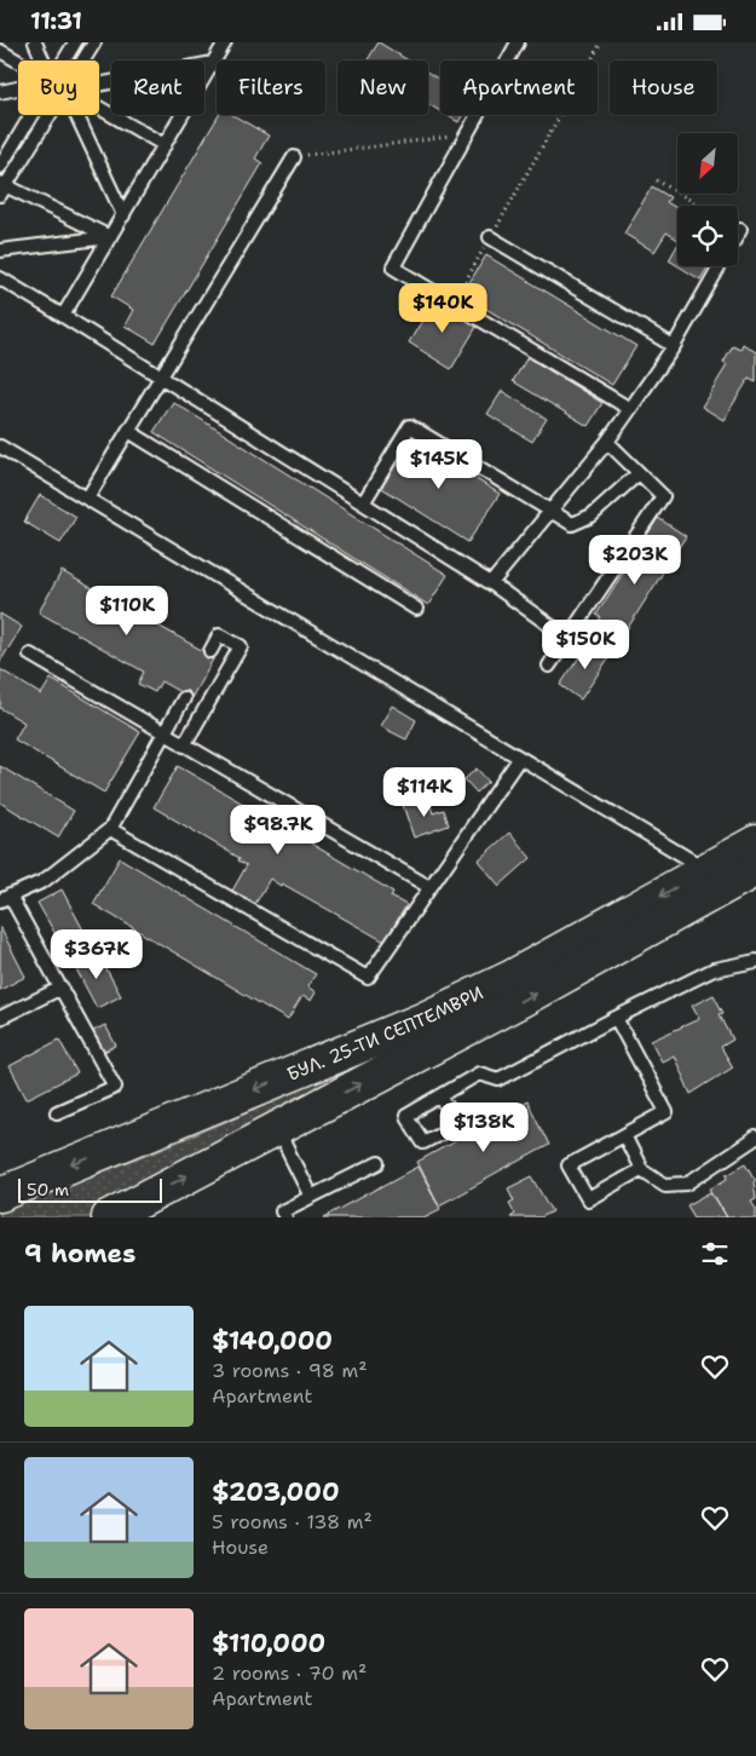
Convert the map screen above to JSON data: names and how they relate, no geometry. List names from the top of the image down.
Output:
{
  "streets": {
    "main road": ["БУЛ. 25-ТИ СЕПТЕМВРИ"]
  },
  "scale_bar": "50 m",
  "north": "bottom left",
  "page": {
    "status": "11:31",
    "chip": [
      "Buy",
      "Rent",
      "Filters",
      "New",
      "Apartment",
      "House"
    ],
    "price": [
      "$140K",
      "$145K",
      "$203K",
      "$110K",
      "$150K",
      "$114K",
      "$98.7K",
      "$367K",
      "$138K"
    ],
    "scale": "50 m",
    "heading": "9 homes",
    "list": [
      {
        "name": "$140,000",
        "note": "3 rooms · 98 m² · Apartment"
      },
      {
        "name": "$203,000",
        "note": "5 rooms · 138 m² · House"
      },
      {
        "name": "$110,000",
        "note": "2 rooms · 70 m² · Apartment"
      }
    ]
  }
}
